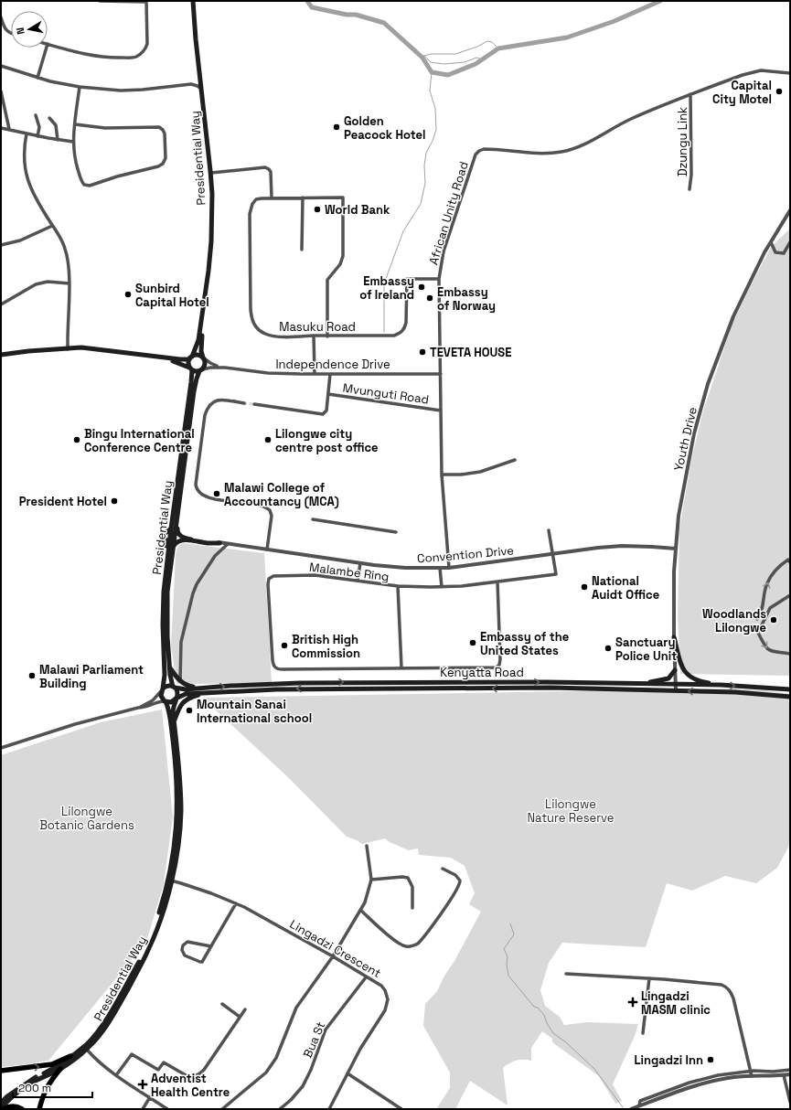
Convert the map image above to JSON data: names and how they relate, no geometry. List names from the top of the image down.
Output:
{
  "streets": {
    "main road": ["Presidential Way", "Kenyatta Road"],
    "street": [
      "Dzungu Link",
      "African Unity Road",
      "Masuku Road",
      "Independence Drive",
      "Mvunguti Road",
      "Youth Drive",
      "Convention Drive",
      "Malambe Ring",
      "Lingadzi Crescent",
      "Bua St"
    ]
  },
  "crossings": [
    ["Dzungu Link", "African Unity Road"],
    ["Presidential Way", "Independence Drive"],
    ["Presidential Way", "Convention Drive"],
    ["Presidential Way", "Kenyatta Road"],
    ["Presidential Way", "Lingadzi Crescent"],
    ["African Unity Road", "Masuku Road"],
    ["African Unity Road", "Independence Drive"],
    ["African Unity Road", "Mvunguti Road"],
    ["African Unity Road", "Convention Drive"],
    ["Youth Drive", "Convention Drive"],
    ["Youth Drive", "Kenyatta Road"],
    ["Convention Drive", "Malambe Ring"],
    ["Lingadzi Crescent", "Bua St"]
  ],
  "parks": ["Lilongwe Nature Reserve", "Lilongwe Botanic Gardens"],
  "places": {
    "other": [
      "Capital City Motel",
      "Golden Peacock Hotel",
      "World Bank",
      "Embassy of Ireland",
      "Sunbird Capital Hotel",
      "Embassy of Norway",
      "TEVETA HOUSE",
      "Bingu International Conference Centre",
      "Lilongwe city centre post office",
      "Malawi College of Accountancy (MCA)",
      "President Hotel",
      "National Auidt Office",
      "Woodlands Lilongwe",
      "Embassy of the United States",
      "British High Commission",
      "Sanctuary Police Unit",
      "Malawi Parliament Building",
      "Mountain Sanai International school",
      "Lingadzi Inn"
    ],
    "health": ["Lingadzi MASM clinic", "Adventist Health Centre"]
  },
  "scale_bar": "200 m",
  "north": "left"
}
